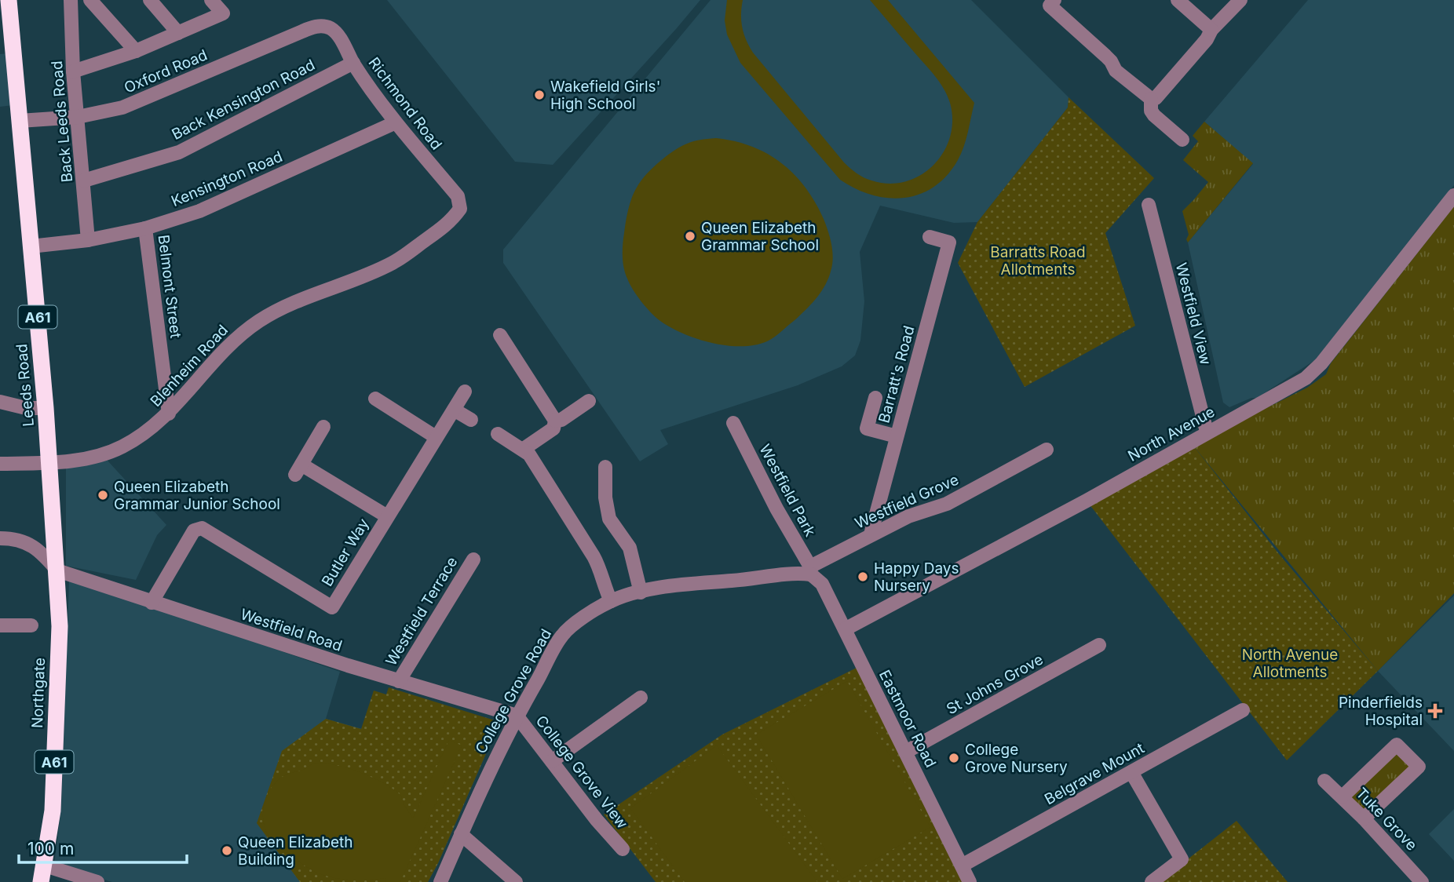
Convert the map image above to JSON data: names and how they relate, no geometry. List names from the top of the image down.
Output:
{
  "streets": {
    "highway": ["A61", "Leeds Road", "Northgate"],
    "street": [
      "Oxford Road",
      "Back Kensington Road",
      "Richmond Road",
      "Back Leeds Road",
      "Kensington Road",
      "Belmont Street",
      "Westfield View",
      "Blenheim Road",
      "Barratt's Road",
      "North Avenue",
      "Westfield Park",
      "Westfield Grove",
      "Butler Way",
      "Westfield Terrace",
      "Westfield Road",
      "St Johns Grove",
      "College Grove Road",
      "Eastmoor Road",
      "College Grove View",
      "Belgrave Mount",
      "Tuke Grove"
    ]
  },
  "crossings": [
    ["Oxford Road", "Richmond Road"],
    ["Oxford Road", "Back Leeds Road"],
    ["Oxford Road", "Leeds Road"],
    ["Back Kensington Road", "Richmond Road"],
    ["Back Kensington Road", "Back Leeds Road"],
    ["Richmond Road", "Kensington Road"],
    ["Richmond Road", "Blenheim Road"],
    ["Back Leeds Road", "Kensington Road"],
    ["Kensington Road", "Belmont Street"],
    ["Kensington Road", "Leeds Road"],
    ["Belmont Street", "Blenheim Road"],
    ["Westfield View", "North Avenue"],
    ["Blenheim Road", "Leeds Road"],
    ["Barratt's Road", "Westfield Grove"],
    ["Leeds Road", "Westfield Road"],
    ["Leeds Road", "Northgate"],
    ["North Avenue", "Eastmoor Road"],
    ["Westfield Park", "Westfield Grove"],
    ["Westfield Park", "College Grove Road"],
    ["Westfield Park", "Eastmoor Road"],
    ["Westfield Grove", "College Grove Road"],
    ["Westfield Grove", "Eastmoor Road"],
    ["Butler Way", "Westfield Road"],
    ["Westfield Terrace", "Westfield Road"],
    ["Westfield Road", "College Grove Road"],
    ["Westfield Road", "Northgate"],
    ["Westfield Road", "College Grove View"],
    ["St Johns Grove", "Eastmoor Road"],
    ["College Grove Road", "Eastmoor Road"],
    ["College Grove Road", "College Grove View"],
    ["Eastmoor Road", "Belgrave Mount"]
  ],
  "parks": ["Barratts Road Allotments", "North Avenue Allotments"],
  "places": {
    "other": [
      "Wakefield Girls' High School",
      "Queen Elizabeth Grammar School",
      "Queen Elizabeth Grammar Junior School",
      "Happy Days Nursery",
      "College Grove Nursery",
      "Queen Elizabeth Building"
    ],
    "health": ["Pinderfields Hospital"]
  },
  "scale_bar": "100 m"
}
